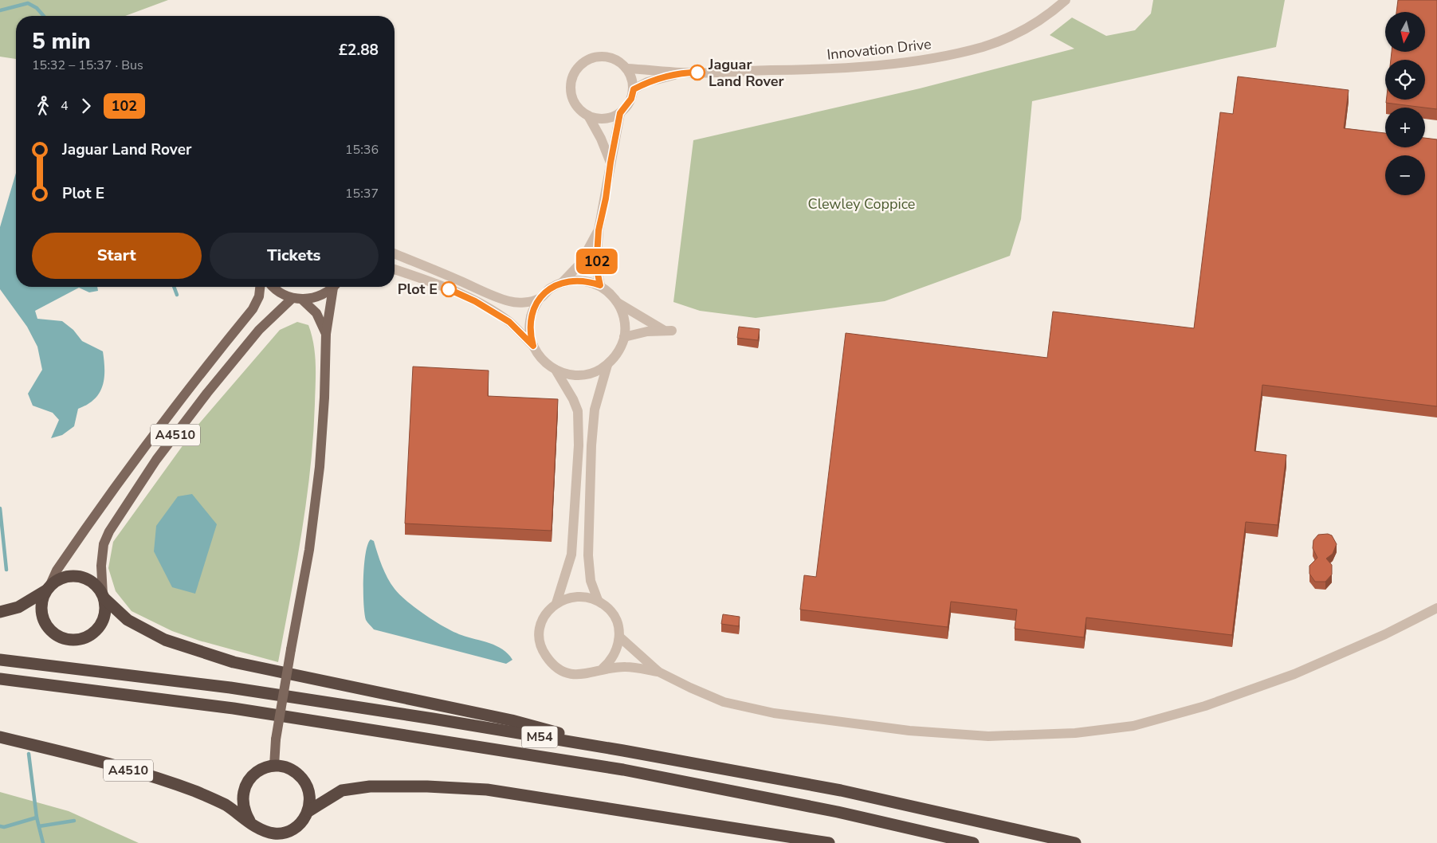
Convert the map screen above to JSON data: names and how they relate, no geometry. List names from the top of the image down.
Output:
{
  "streets": {
    "highway": ["A4510", "M54"],
    "street": ["Innovation Drive"]
  },
  "parks": ["Clewley Coppice"],
  "places": ["Jaguar Land Rover", "Plot E"],
  "lines": ["bus line 102"],
  "north": "bottom",
  "page": {
    "on_map": "102",
    "map_buttons": ["+", "−"],
    "heading": ["5 min", "15:32 – 15:37 · Bus", "£2.88"],
    "legs": ["4", "102"],
    "list": [
      {
        "name": "Jaguar Land Rover",
        "value": "15:36"
      },
      {
        "name": "Plot E",
        "value": "15:37"
      }
    ],
    "buttons": ["Start", "Tickets"]
  }
}
